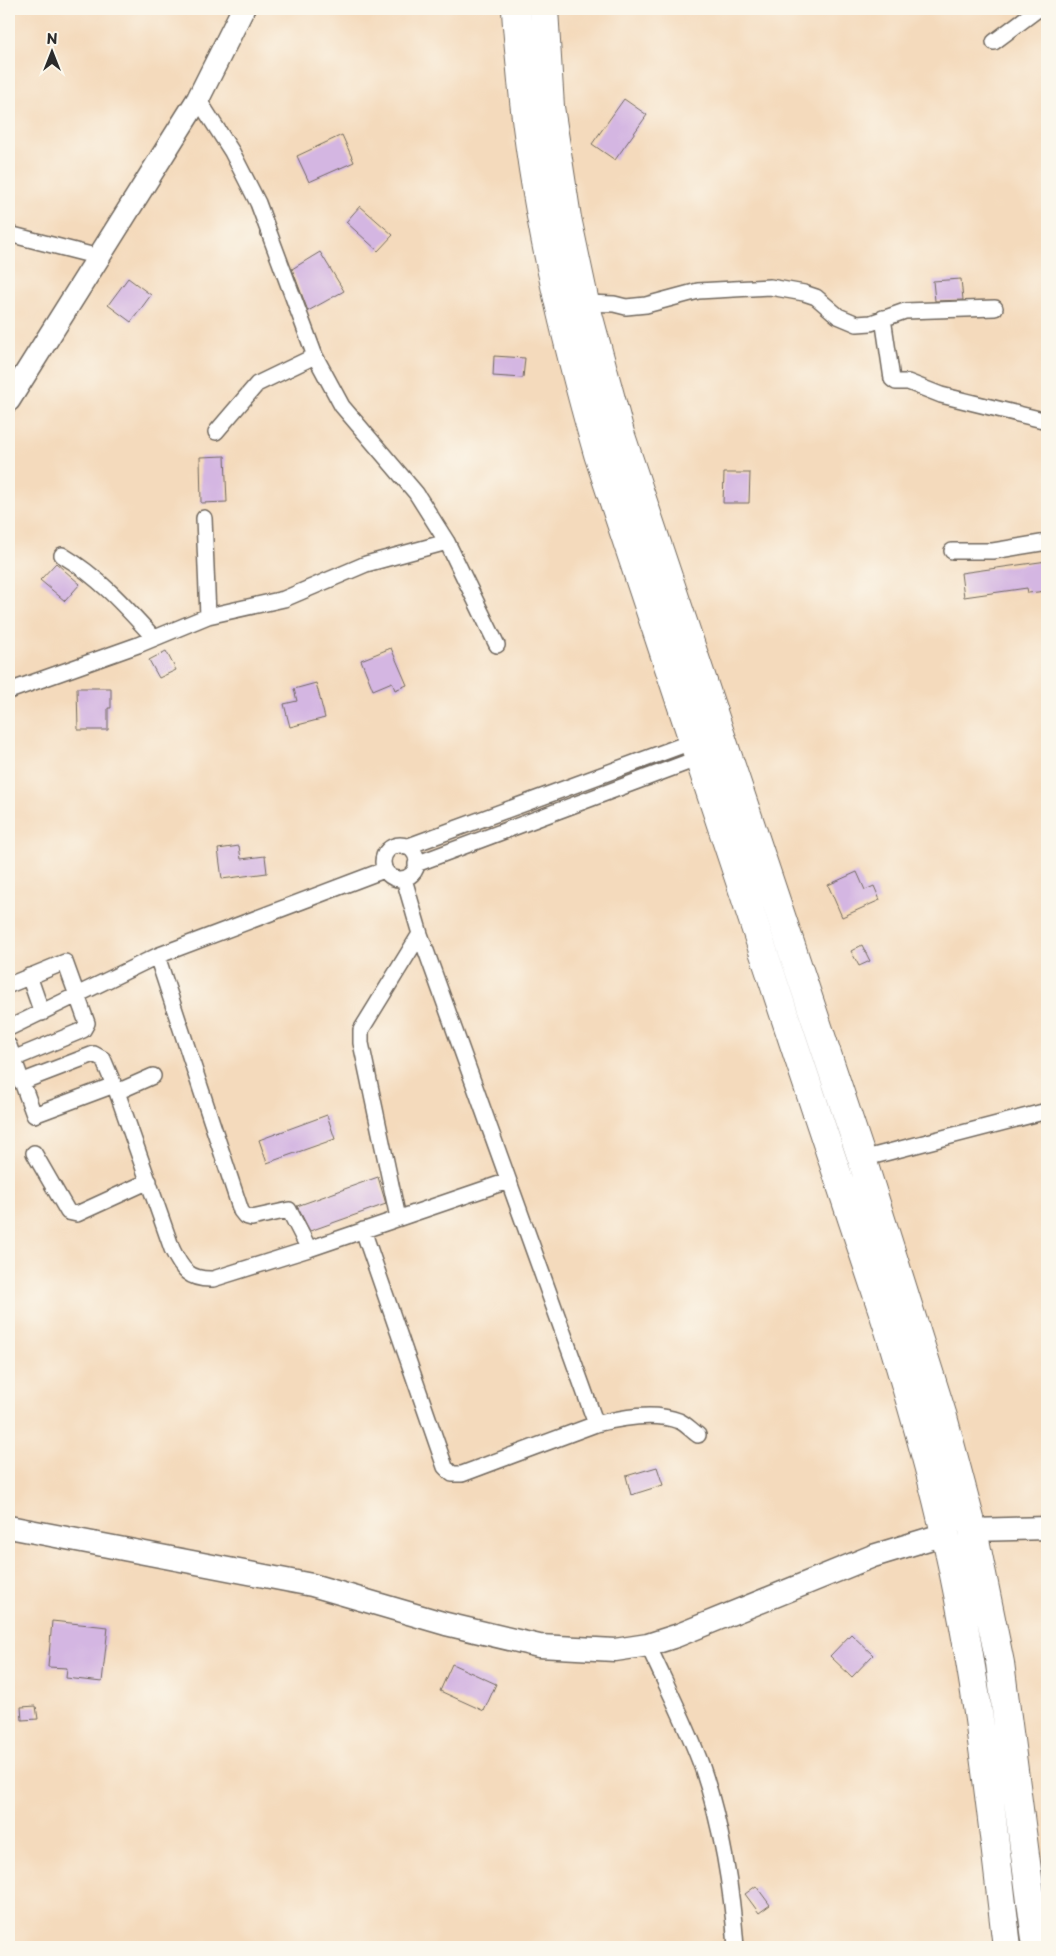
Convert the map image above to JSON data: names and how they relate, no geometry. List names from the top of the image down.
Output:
{
  "north": "top"
}
